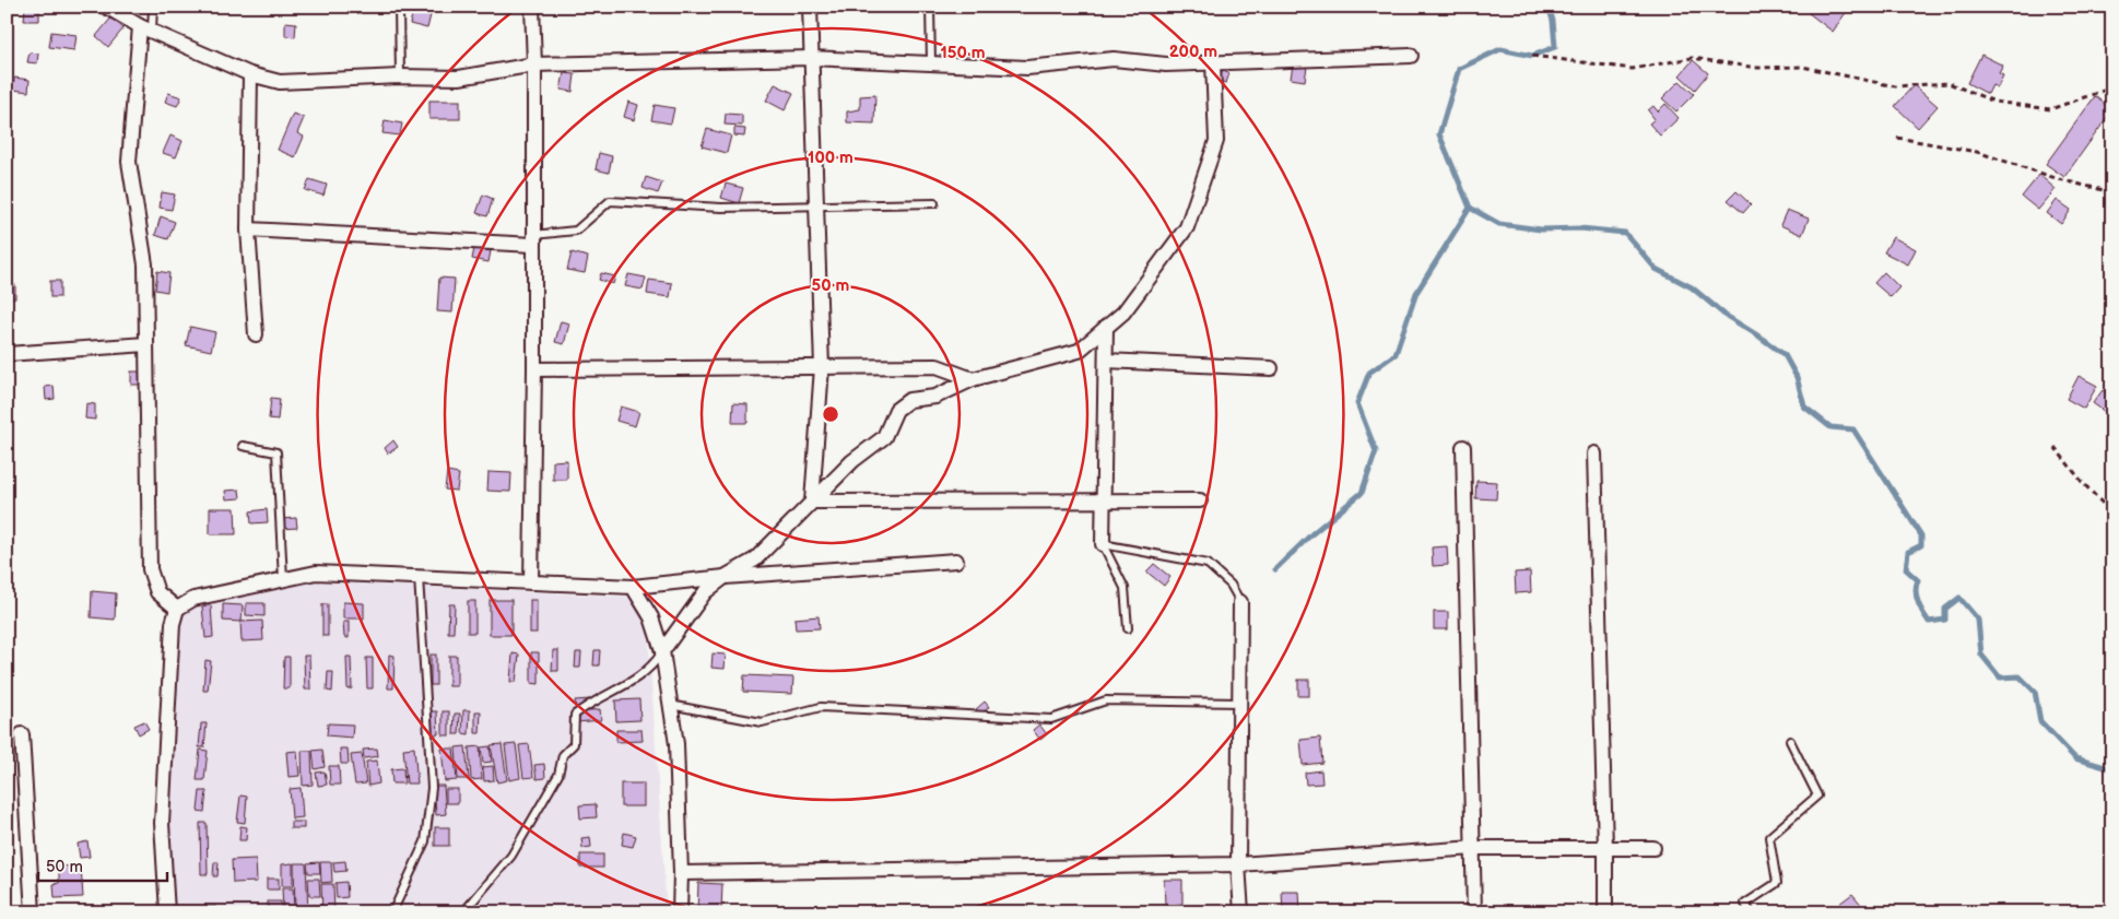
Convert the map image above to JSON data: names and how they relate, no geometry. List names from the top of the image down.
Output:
{
  "scale_bar": "50 m",
  "rings": [
    "200 m",
    "150 m",
    "100 m",
    "50 m"
  ]
}
